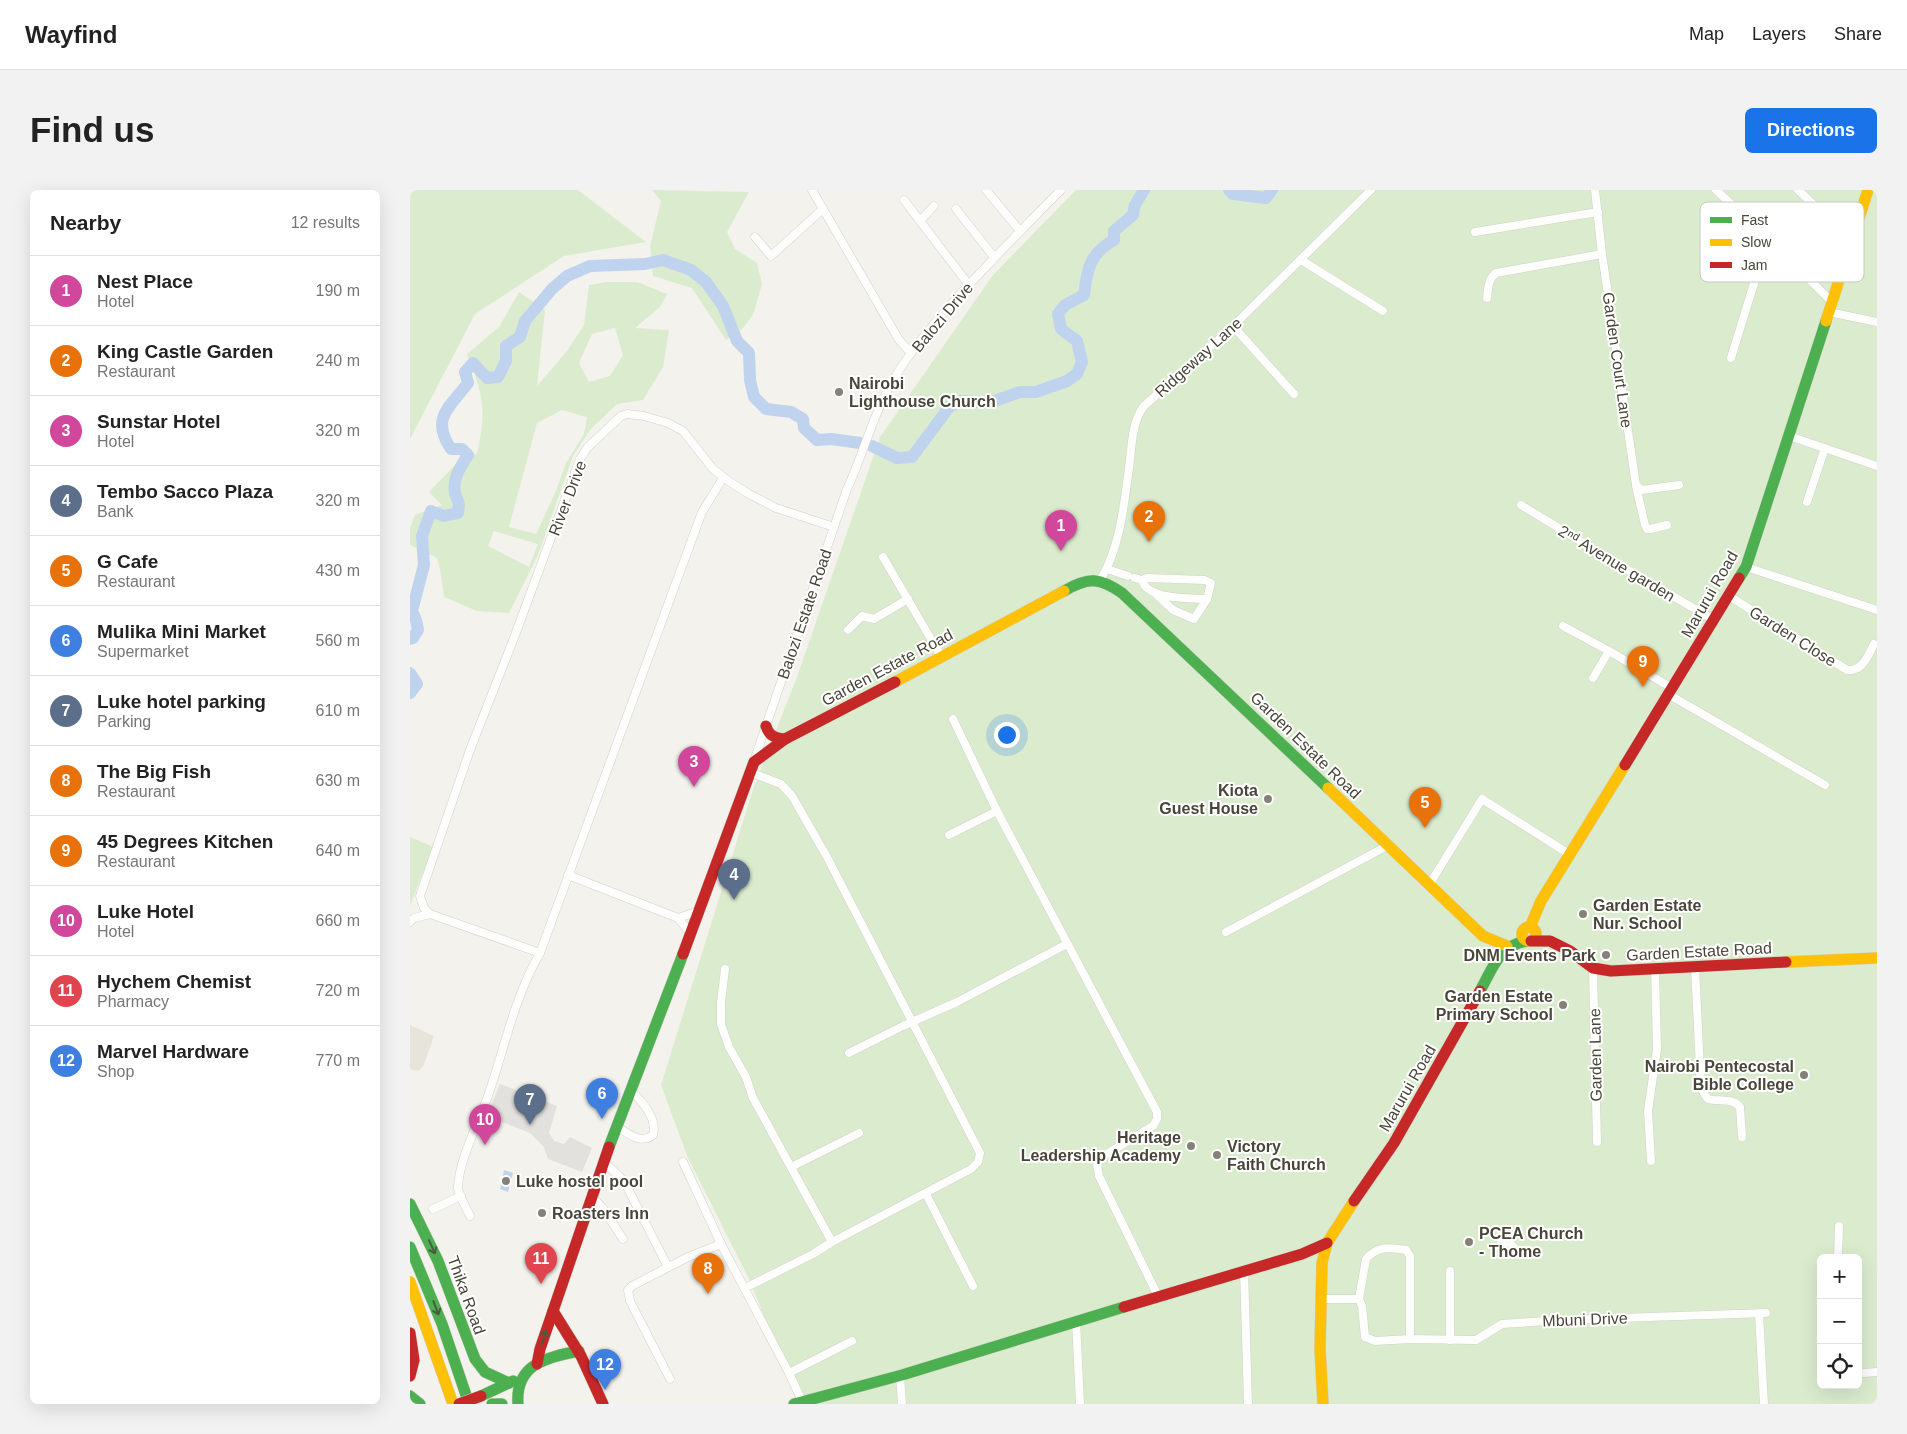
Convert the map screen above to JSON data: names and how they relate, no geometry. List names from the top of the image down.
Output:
{
  "streets": {
    "main road": ["Marurui Road", "Garden Estate Road", "Thika Road"],
    "street": [
      "Balozi Drive",
      "Ridgeway Lane",
      "Garden Court Lane",
      "River Drive",
      "2ⁿᵈ Avenue garden",
      "Balozi Estate Road",
      "Garden Close",
      "Garden Lane",
      "Mbuni Drive"
    ]
  },
  "crossings": [
    ["Balozi Drive", "Balozi Estate Road"],
    ["Ridgeway Lane", "Garden Estate Road"],
    ["River Drive", "Balozi Estate Road"],
    ["2ⁿᵈ Avenue garden", "Marurui Road"],
    ["Marurui Road", "Garden Close"],
    ["Marurui Road", "Garden Estate Road"],
    ["Balozi Estate Road", "Garden Estate Road"],
    ["Garden Estate Road", "Garden Lane"]
  ],
  "places": [
    "Nairobi Lighthouse Church",
    "Kiota Guest House",
    "Garden Estate Nur. School",
    "DNM Events Park",
    "Garden Estate Primary School",
    "Nairobi Pentecostal Bible College",
    "Heritage Leadership Academy",
    "Victory Faith Church",
    "Luke hostel pool",
    "Roasters Inn",
    "PCEA Church - Thome"
  ],
  "legend": ["Fast", "Slow", "Jam"],
  "page": {
    "header": "Wayfind",
    "nav": ["Map", "Layers", "Share"],
    "buttons": "Directions",
    "title": "Find us",
    "heading": ["Nearby", "12 results"],
    "list": [
      {
        "mark": "1",
        "name": "Nest Place",
        "note": "Hotel",
        "value": "190 m"
      },
      {
        "mark": "2",
        "name": "King Castle Garden",
        "note": "Restaurant",
        "value": "240 m"
      },
      {
        "mark": "3",
        "name": "Sunstar Hotel",
        "note": "Hotel",
        "value": "320 m"
      },
      {
        "mark": "4",
        "name": "Tembo Sacco Plaza",
        "note": "Bank",
        "value": "320 m"
      },
      {
        "mark": "5",
        "name": "G Cafe",
        "note": "Restaurant",
        "value": "430 m"
      },
      {
        "mark": "6",
        "name": "Mulika Mini Market",
        "note": "Supermarket",
        "value": "560 m"
      },
      {
        "mark": "7",
        "name": "Luke hotel parking",
        "note": "Parking",
        "value": "610 m"
      },
      {
        "mark": "8",
        "name": "The Big Fish",
        "note": "Restaurant",
        "value": "630 m"
      },
      {
        "mark": "9",
        "name": "45 Degrees Kitchen",
        "note": "Restaurant",
        "value": "640 m"
      },
      {
        "mark": "10",
        "name": "Luke Hotel",
        "note": "Hotel",
        "value": "660 m"
      },
      {
        "mark": "11",
        "name": "Hychem Chemist",
        "note": "Pharmacy",
        "value": "720 m"
      },
      {
        "mark": "12",
        "name": "Marvel Hardware",
        "note": "Shop",
        "value": "770 m"
      }
    ],
    "pins": [
      "2",
      "1",
      "9",
      "3",
      "5",
      "4",
      "6",
      "7",
      "10",
      "11",
      "8",
      "12"
    ],
    "map_buttons": ["+", "−"]
  }
}
